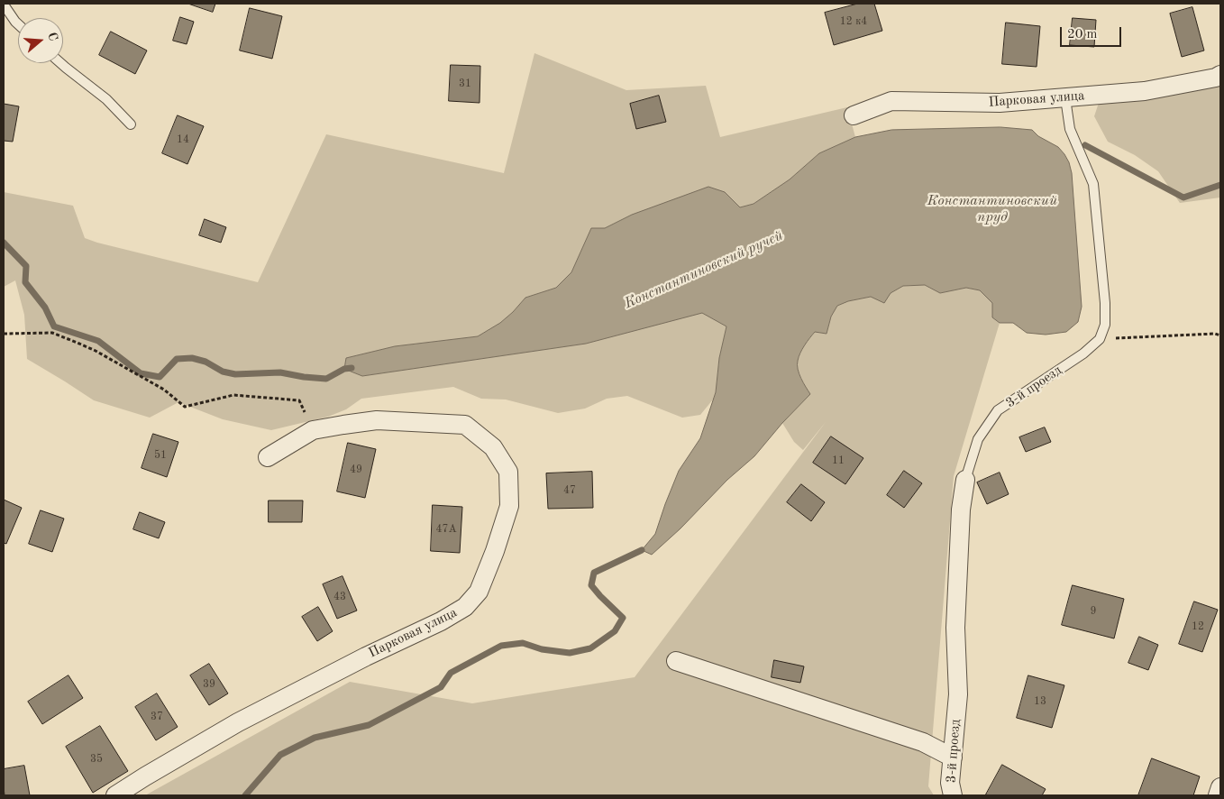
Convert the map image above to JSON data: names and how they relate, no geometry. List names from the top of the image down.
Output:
{
  "streets": {
    "street": ["Парковая улица", "3-й проезд"]
  },
  "water": ["Константиновский пруд", "Константиновский ручей"],
  "house_numbers": [
    "12 к4",
    "31",
    "14",
    "51",
    "11",
    "49",
    "47",
    "47А",
    "43",
    "9",
    "12",
    "39",
    "13",
    "37",
    "35"
  ],
  "scale_bar": "20 m",
  "north": "right"
}
